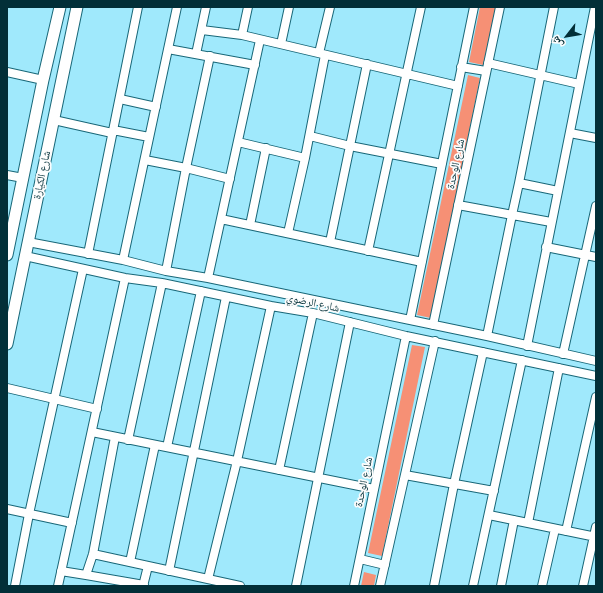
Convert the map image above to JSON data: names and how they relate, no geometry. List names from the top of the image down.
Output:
{
  "streets": {
    "main road": ["شارع الكيارة"],
    "street": ["شارع الوحدة", "شارع الرضوي"]
  },
  "crossings": [
    ["شارع الوحدة", "شارع الرضوي"],
    ["شارع الكيارة", "شارع الرضوي"]
  ],
  "north": "bottom left"
}
